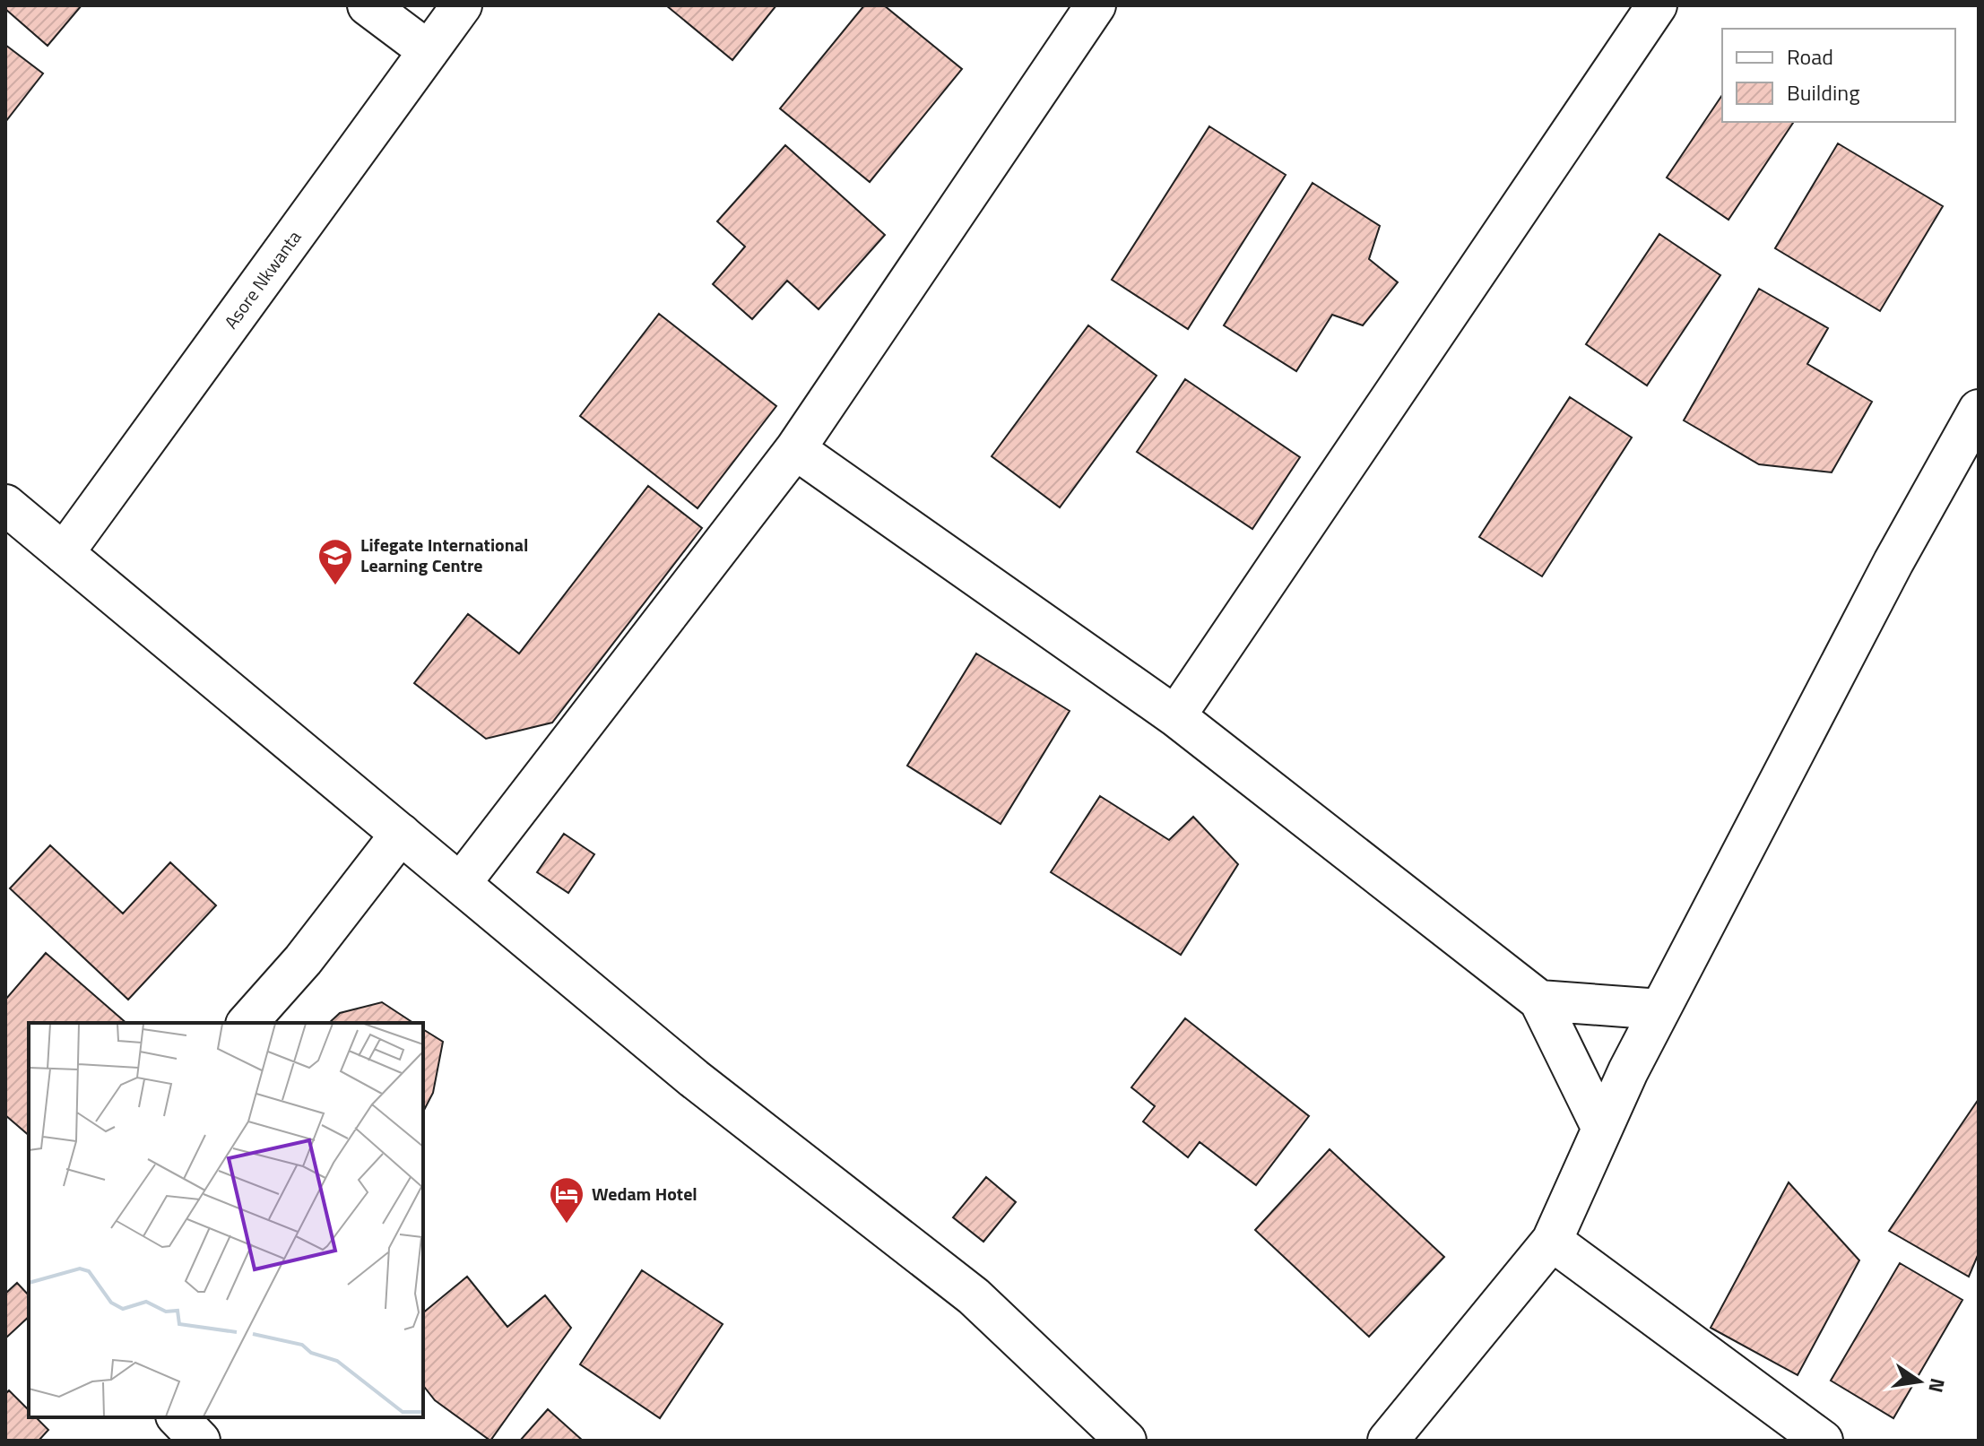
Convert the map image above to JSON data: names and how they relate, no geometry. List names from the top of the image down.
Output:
{
  "streets": {
    "street": ["Asore Nkwanta"]
  },
  "places": {
    "school or university": ["Lifegate International Learning Centre"],
    "hotel": ["Wedam Hotel"]
  },
  "legend": ["Road", "Building"],
  "north": "right"
}
